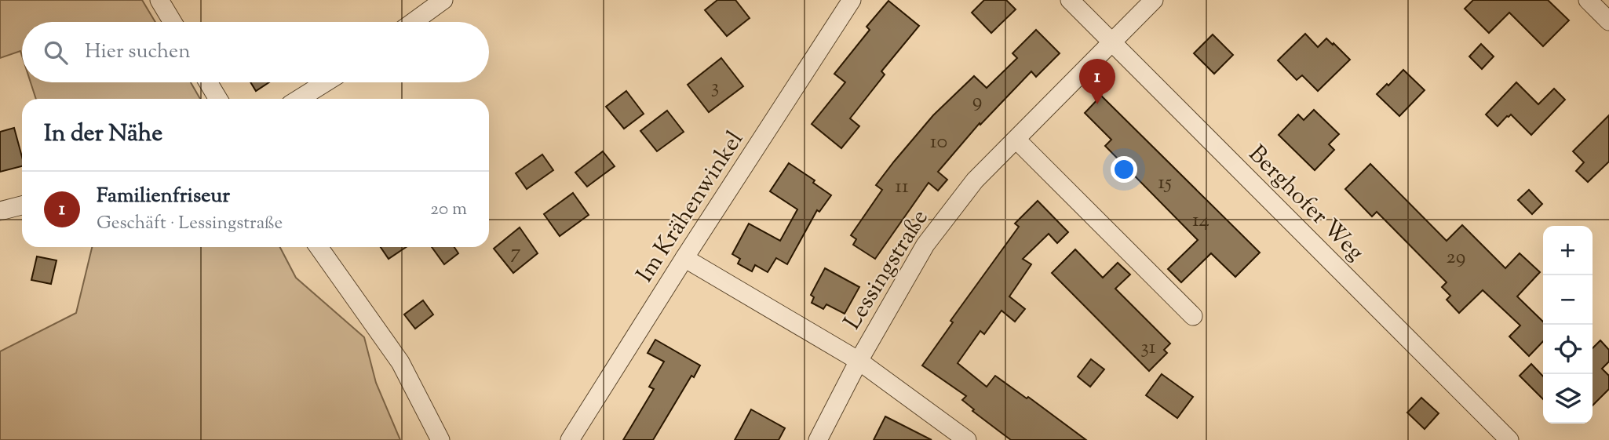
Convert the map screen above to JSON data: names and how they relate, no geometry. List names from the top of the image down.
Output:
{
  "streets": {
    "street": ["Berghofer Weg", "Im Krähenwinkel", "Lessingstraße"]
  },
  "crossings": [
    ["Berghofer Weg", "Lessingstraße"]
  ],
  "house_numbers": [
    "3",
    "9",
    "10",
    "15",
    "11",
    "14",
    "7",
    "29",
    "31"
  ],
  "page": {
    "search": "Hier suchen",
    "pins": "1",
    "heading": "In der Nähe",
    "list": [
      {
        "mark": "1",
        "name": "Familienfriseur",
        "note": "Geschäft · Lessingstraße",
        "value": "20 m"
      }
    ],
    "map_buttons": ["+", "−"]
  }
}
